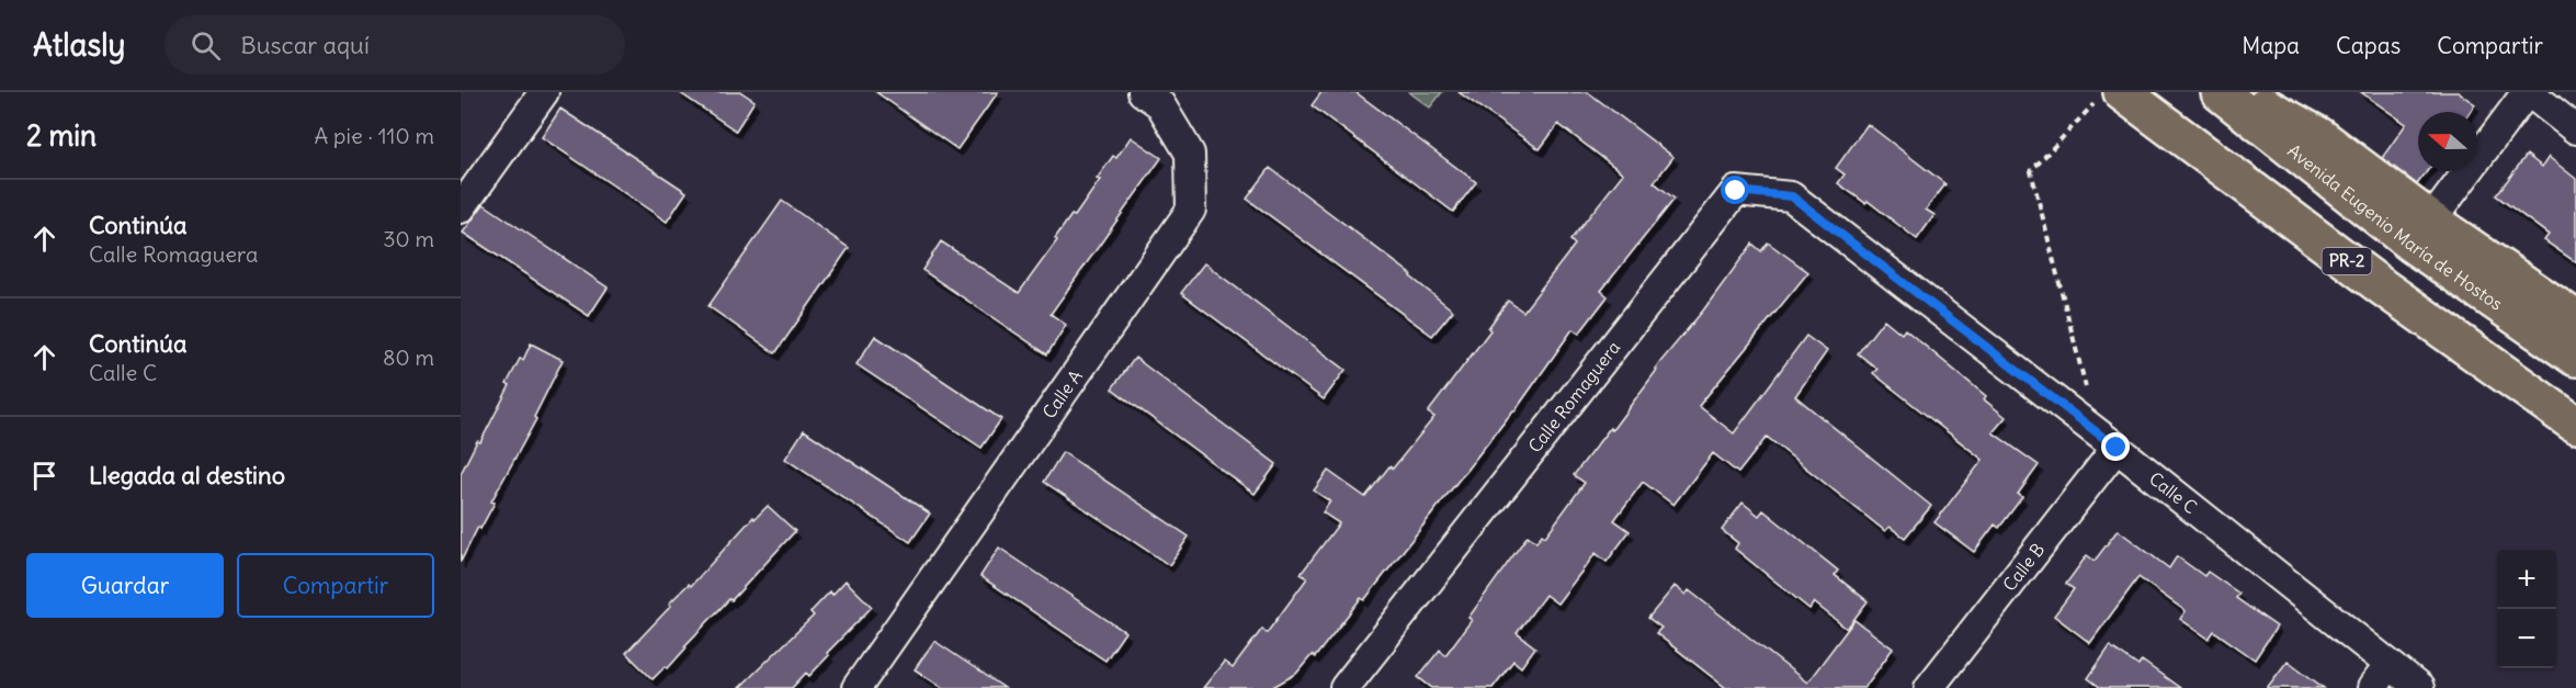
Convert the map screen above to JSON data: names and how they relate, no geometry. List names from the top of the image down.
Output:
{
  "streets": {
    "highway": ["Avenida Eugenio María de Hostos", "PR-2"],
    "street": [
      "Calle A",
      "Calle Romaguera",
      "Calle C",
      "Calle B"
    ]
  },
  "crossings": [
    ["Calle Romaguera", "Calle C"],
    ["Calle C", "Calle B"]
  ],
  "north": "left",
  "page": {
    "header": "Atlasly",
    "search": "Buscar aquí",
    "nav": ["Mapa", "Capas", "Compartir"],
    "heading": ["2 min", "A pie · 110 m"],
    "list": [
      ["Continúa", "Calle Romaguera", "30 m"],
      ["Continúa", "Calle C", "80 m"],
      "Llegada al destino"
    ],
    "buttons": ["Guardar", "Compartir"],
    "map_buttons": ["+", "−"]
  }
}
